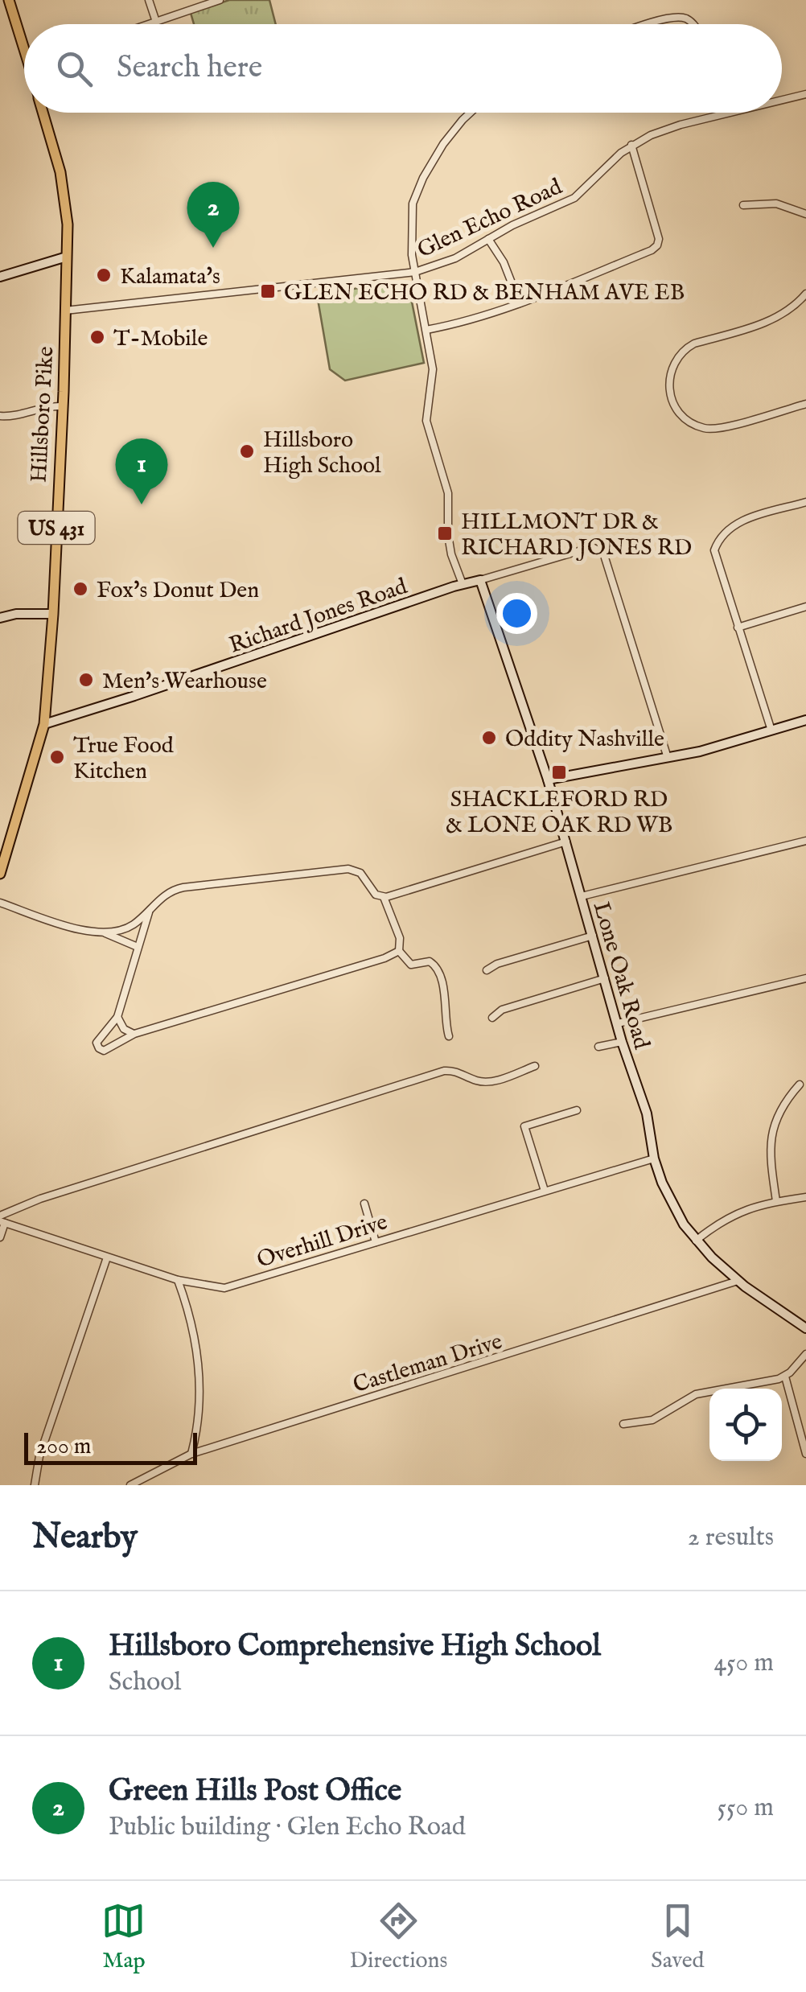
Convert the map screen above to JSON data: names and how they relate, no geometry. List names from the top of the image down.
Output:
{
  "streets": {
    "main road": ["Hillsboro Pike", "US 431"],
    "street": [
      "Glen Echo Road",
      "Richard Jones Road",
      "Lone Oak Road",
      "Overhill Drive",
      "Castleman Drive"
    ]
  },
  "crossings": [
    ["Glen Echo Road", "Hillsboro Pike"],
    ["Hillsboro Pike", "Richard Jones Road"],
    ["Richard Jones Road", "Lone Oak Road"],
    ["Lone Oak Road", "Overhill Drive"],
    ["Lone Oak Road", "Castleman Drive"]
  ],
  "places": {
    "other": [
      "Kalamata's",
      "T-Mobile",
      "Hillsboro High School",
      "Fox's Donut Den",
      "Men's Wearhouse",
      "Oddity Nashville",
      "True Food Kitchen"
    ],
    "transit": ["GLEN ECHO RD & BENHAM AVE EB", "HILLMONT DR & RICHARD JONES RD", "SHACKLEFORD RD & LONE OAK RD WB"]
  },
  "scale_bar": "200 m",
  "page": {
    "search": "Search here",
    "pins": ["2", "1"],
    "scale": "200 m",
    "heading": ["Nearby", "2 results"],
    "list": [
      {
        "mark": "1",
        "name": "Hillsboro Comprehensive High School",
        "note": "School",
        "value": "450 m"
      },
      {
        "mark": "2",
        "name": "Green Hills Post Office",
        "note": "Public building · Glen Echo Road",
        "value": "550 m"
      }
    ],
    "nav": ["Map", "Directions", "Saved"]
  }
}
